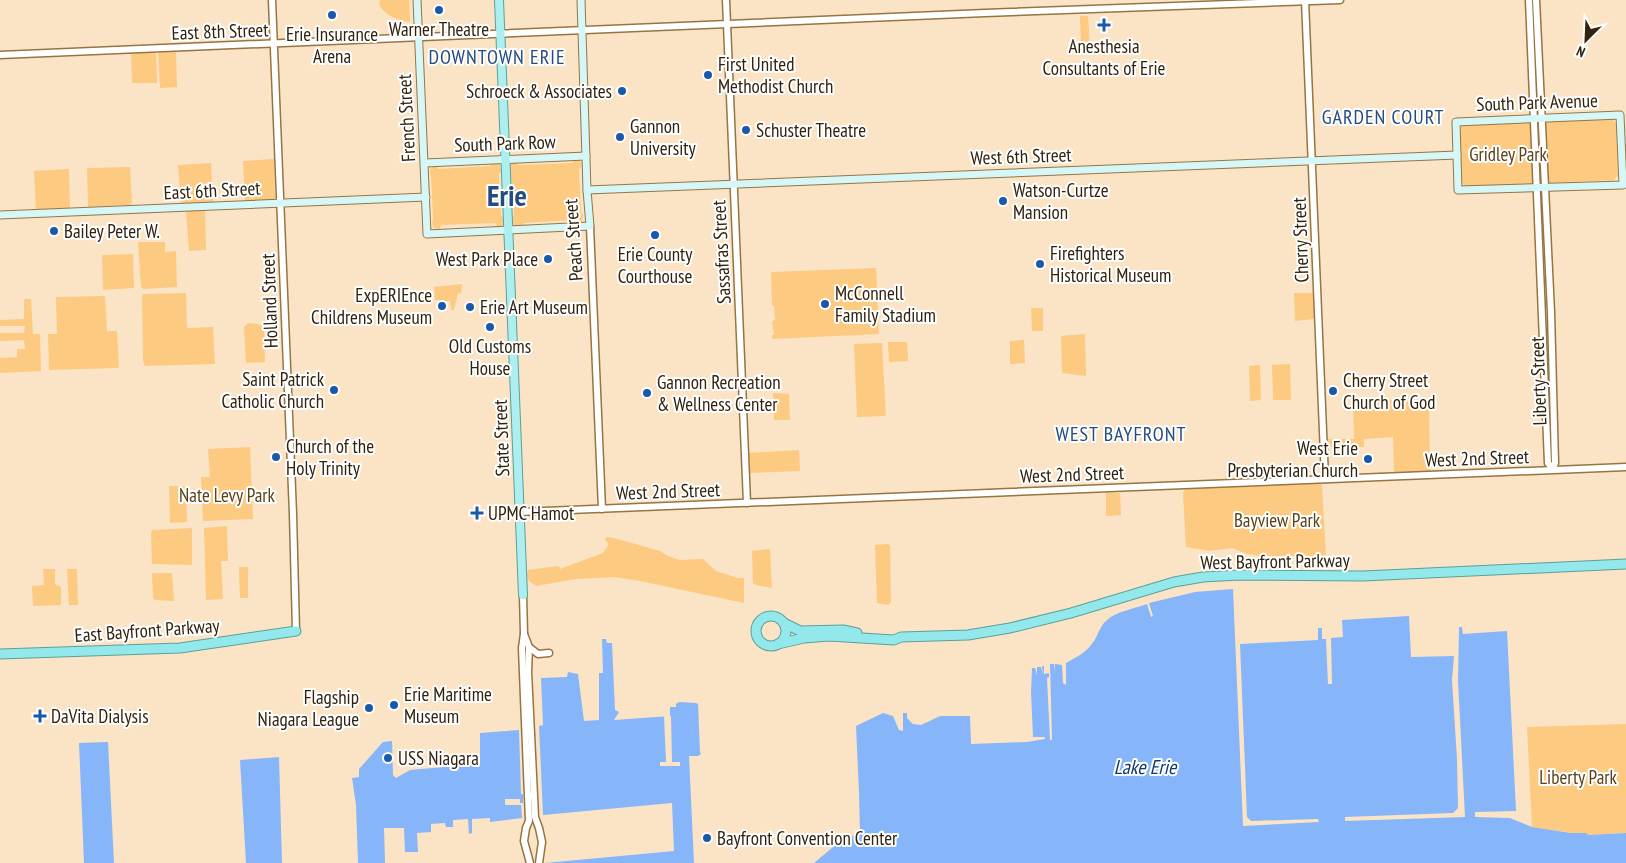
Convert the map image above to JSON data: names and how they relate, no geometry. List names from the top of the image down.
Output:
{
  "streets": {
    "highway": ["West Bayfront Parkway", "East Bayfront Parkway"],
    "main road": [
      "South Park Avenue",
      "French Street",
      "South Park Row",
      "West 6th Street",
      "East 6th Street",
      "Peach Street",
      "State Street"
    ],
    "street": [
      "East 8th Street",
      "Cherry Street",
      "Sassafras Street",
      "Holland Street",
      "Liberty Street",
      "West 2nd Street"
    ]
  },
  "crossings": [
    ["East 8th Street", "French Street"],
    ["East 8th Street", "Peach Street"],
    ["East 8th Street", "Cherry Street"],
    ["East 8th Street", "Sassafras Street"],
    ["East 8th Street", "Holland Street"],
    ["East 8th Street", "State Street"],
    ["South Park Avenue", "West 6th Street"],
    ["South Park Avenue", "Liberty Street"],
    ["French Street", "South Park Row"],
    ["French Street", "East 6th Street"],
    ["French Street", "State Street"],
    ["South Park Row", "Peach Street"],
    ["South Park Row", "State Street"],
    ["West 6th Street", "Peach Street"],
    ["West 6th Street", "Cherry Street"],
    ["West 6th Street", "Sassafras Street"],
    ["East 6th Street", "Holland Street"],
    ["Peach Street", "West 2nd Street"],
    ["Cherry Street", "West 2nd Street"],
    ["Sassafras Street", "West 2nd Street"],
    ["Holland Street", "East Bayfront Parkway"],
    ["Liberty Street", "West 2nd Street"],
    ["State Street", "West 2nd Street"]
  ],
  "districts": [
    "DOWNTOWN ERIE",
    "GARDEN COURT",
    "Erie",
    "WEST BAYFRONT"
  ],
  "water": ["Lake Erie"],
  "parks": [
    "Gridley Park",
    "Nate Levy Park",
    "Bayview Park",
    "Liberty Park"
  ],
  "places": {
    "other": [
      "Warner Theatre",
      "Erie Insurance Arena",
      "First United Methodist Church",
      "Schroeck & Associates",
      "Schuster Theatre",
      "Gannon University",
      "Watson-Curtze Mansion",
      "Bailey Peter W.",
      "Erie County Courthouse",
      "West Park Place",
      "Firefighters Historical Museum",
      "McConnell Family Stadium",
      "ExpERIEnce Childrens Museum",
      "Erie Art Museum",
      "Old Customs House",
      "Saint Patrick Catholic Church",
      "Cherry Street Church of God",
      "Gannon Recreation & Wellness Center",
      "Church of the Holy Trinity",
      "West Erie Presbyterian Church",
      "Erie Maritime Museum",
      "Flagship Niagara League",
      "USS Niagara",
      "Bayfront Convention Center"
    ],
    "health": ["Anesthesia Consultants of Erie", "UPMC Hamot", "DaVita Dialysis"]
  },
  "north": "bottom left"
}
